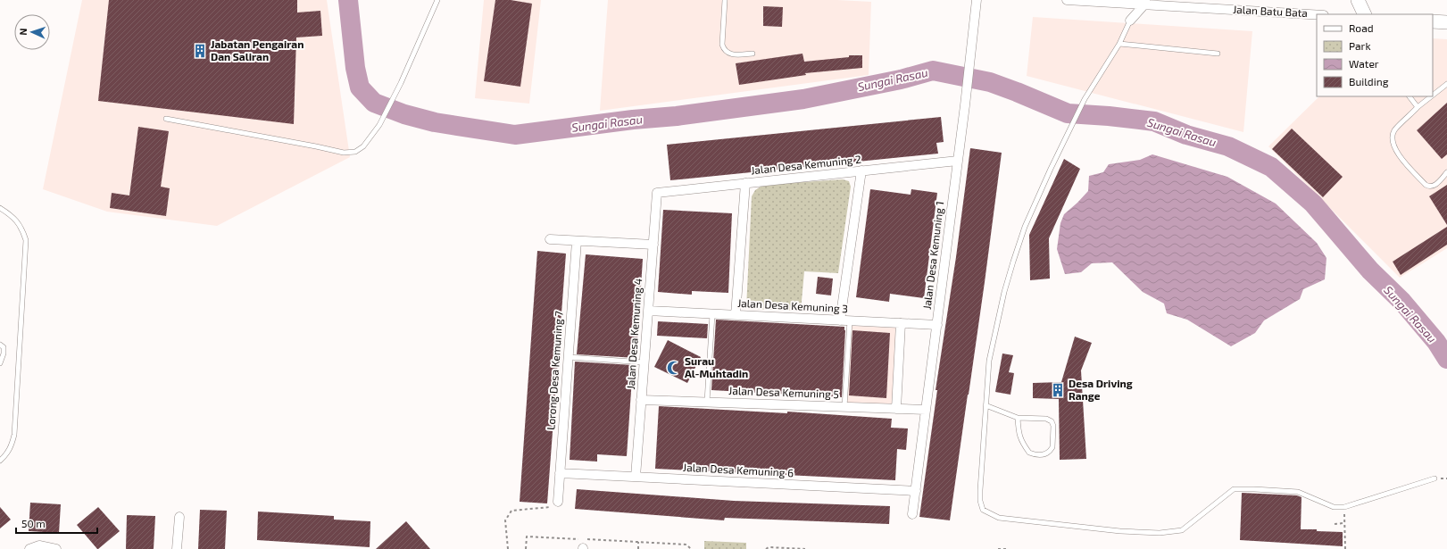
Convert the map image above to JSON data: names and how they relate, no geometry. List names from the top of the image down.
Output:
{
  "streets": {
    "street": [
      "Jalan Batu Bata",
      "Jalan Desa Kemuning 2",
      "Jalan Desa Kemuning 1",
      "Jalan Desa Kemuning 3",
      "Jalan Desa Kemuning 4",
      "Lorong Desa Kemuning 7",
      "Jalan Desa Kemuning 5",
      "Jalan Desa Kemuning 6"
    ]
  },
  "crossings": [
    ["Jalan Desa Kemuning 2", "Jalan Desa Kemuning 1"],
    ["Jalan Desa Kemuning 2", "Jalan Desa Kemuning 4"],
    ["Jalan Desa Kemuning 1", "Jalan Desa Kemuning 3"],
    ["Jalan Desa Kemuning 1", "Jalan Desa Kemuning 5"],
    ["Jalan Desa Kemuning 1", "Jalan Desa Kemuning 6"],
    ["Jalan Desa Kemuning 3", "Jalan Desa Kemuning 4"],
    ["Jalan Desa Kemuning 4", "Jalan Desa Kemuning 5"],
    ["Jalan Desa Kemuning 4", "Jalan Desa Kemuning 6"],
    ["Lorong Desa Kemuning 7", "Jalan Desa Kemuning 6"]
  ],
  "water": ["Sungai Rasau"],
  "places": {
    "building": ["Jabatan Pengairan Dan Saliran", "Desa Driving Range"],
    "mosque": ["Surau Al-Muhtadin"]
  },
  "legend": [
    "Road",
    "Park",
    "Water",
    "Building"
  ],
  "scale_bar": "50 m",
  "north": "left"
}
